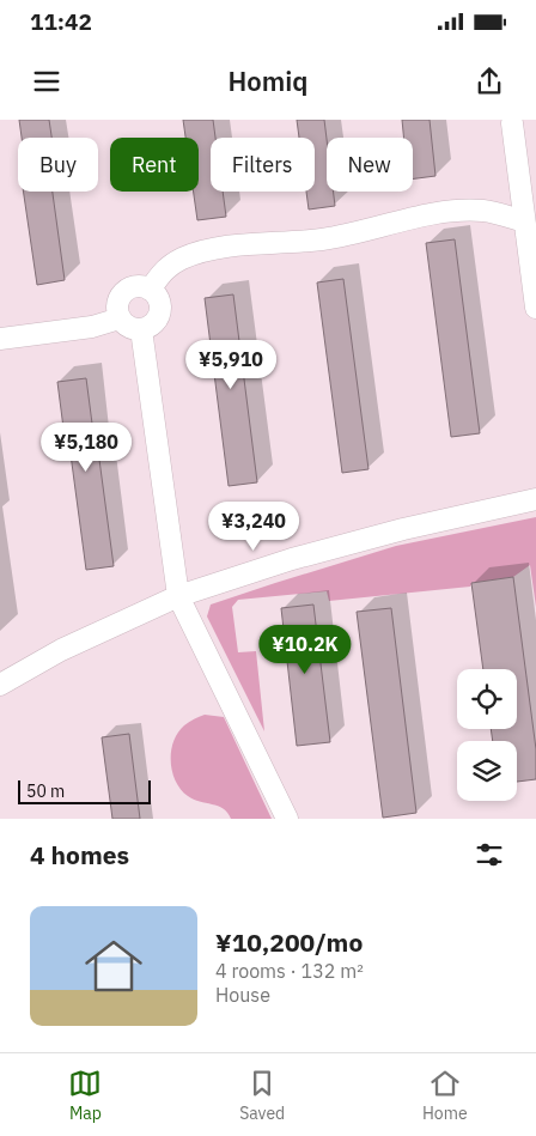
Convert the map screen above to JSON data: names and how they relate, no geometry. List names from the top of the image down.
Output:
{
  "scale_bar": "50 m",
  "page": {
    "status": "11:42",
    "header": "Homiq",
    "chip": [
      "Buy",
      "Rent",
      "Filters",
      "New"
    ],
    "price": [
      "¥5,910",
      "¥5,180",
      "¥3,240",
      "¥10.2K"
    ],
    "scale": "50 m",
    "heading": "4 homes",
    "list": [
      {
        "name": "¥10,200/mo",
        "note": "4 rooms · 132 m² · House"
      }
    ],
    "tabs": ["Map", "Saved", "Home"]
  }
}
